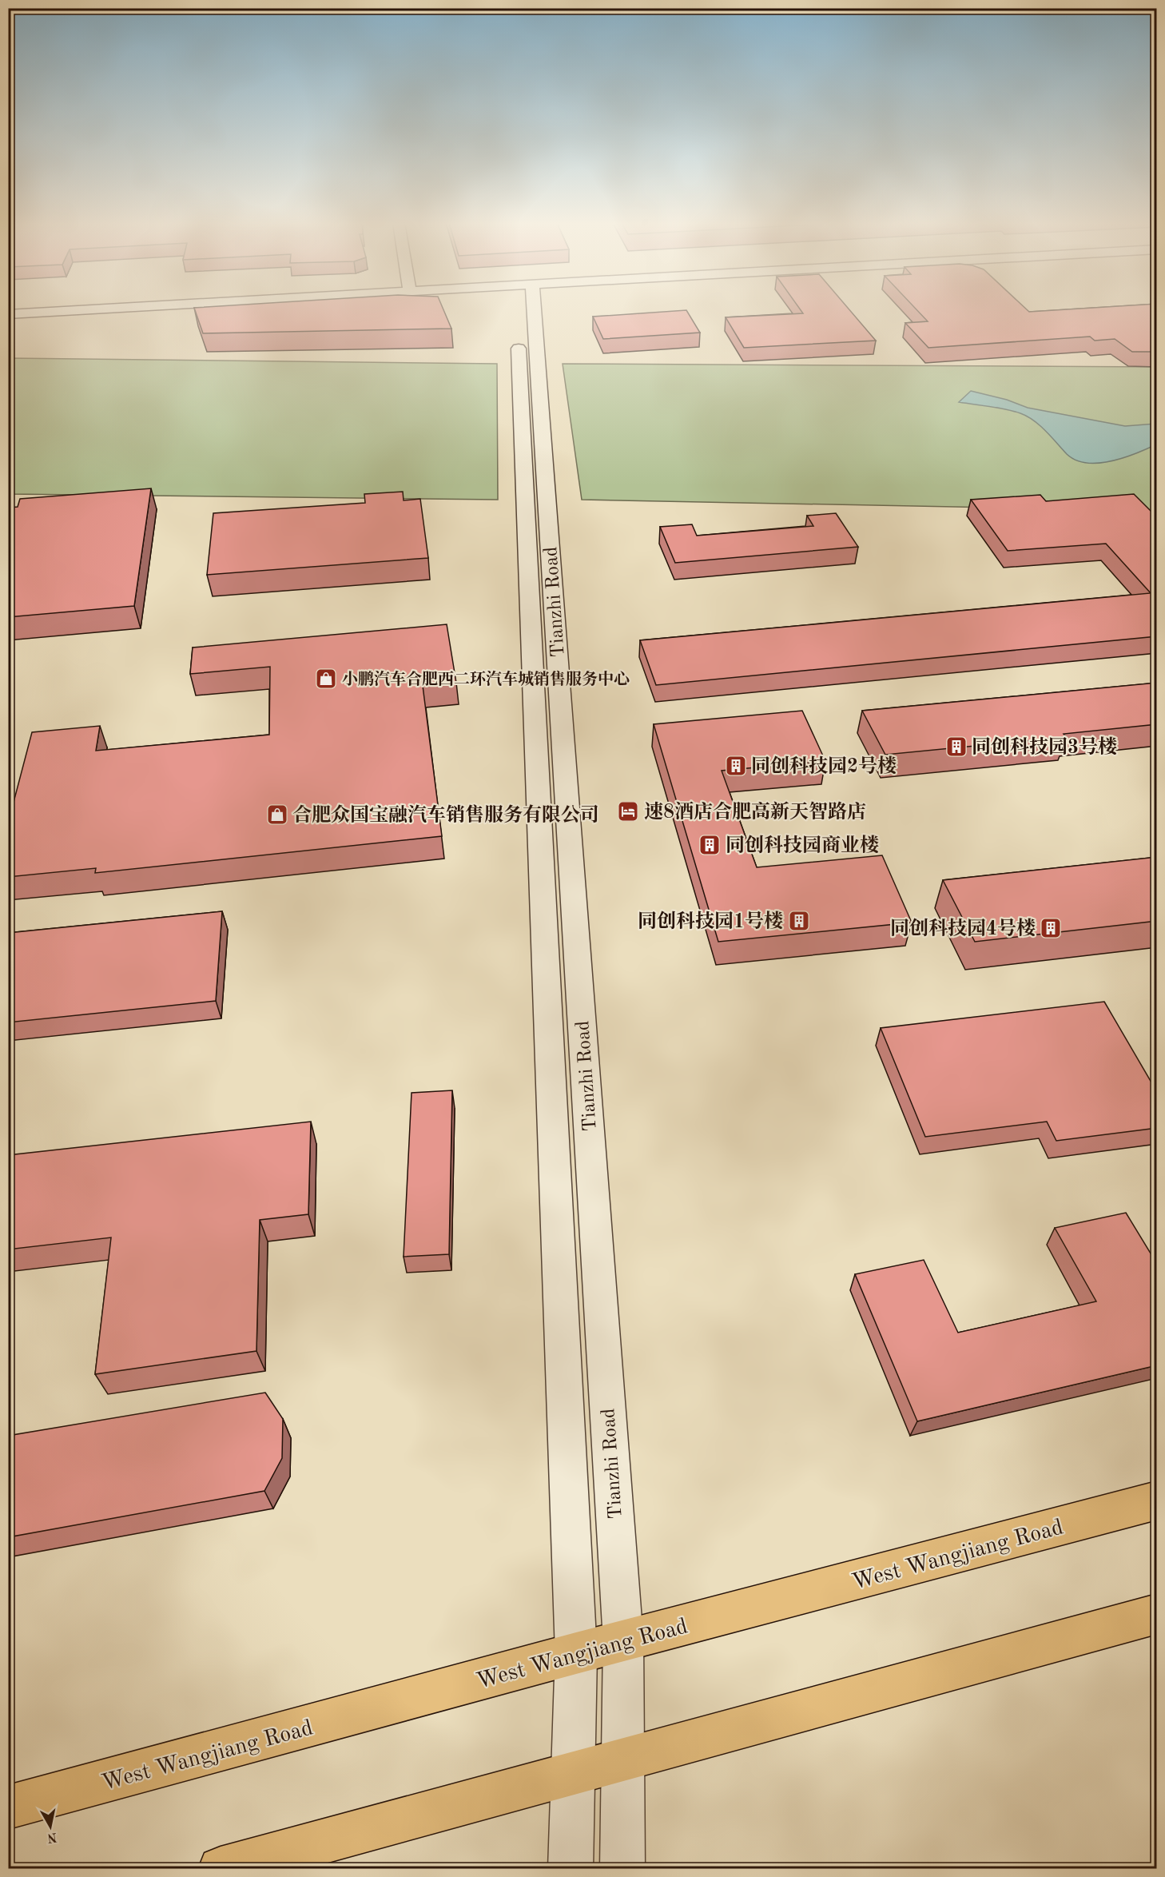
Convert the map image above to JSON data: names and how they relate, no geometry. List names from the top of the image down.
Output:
{
  "streets": {
    "main road": ["West Wangjiang Road"],
    "street": ["Tianzhi Road"]
  },
  "crossings": [
    ["Tianzhi Road", "West Wangjiang Road"]
  ],
  "places": {
    "shop": ["小鹏汽车合肥西二环汽车城销售服务中心", "合肥众国宝融汽车销售服务有限公司"],
    "building": [
      "同创科技园3号楼",
      "同创科技园2号楼",
      "同创科技园商业楼",
      "同创科技园1号楼",
      "同创科技园4号楼"
    ],
    "hotel": ["速8酒店合肥高新天智路店"]
  },
  "north": "bottom"
}
